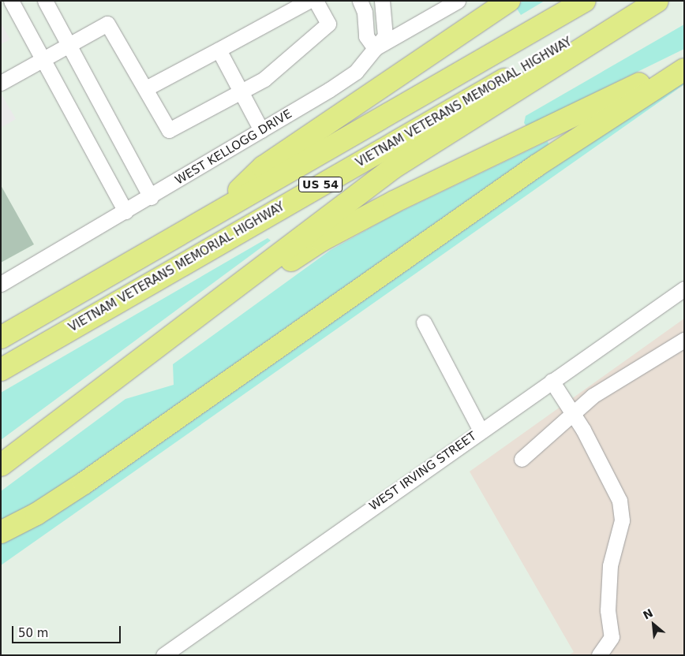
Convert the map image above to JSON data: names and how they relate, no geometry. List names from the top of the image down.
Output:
{
  "streets": {
    "highway": ["VIETNAM VETERANS MEMORIAL HIGHWAY", "US 54"],
    "street": ["WEST KELLOGG DRIVE", "WEST IRVING STREET"]
  },
  "scale_bar": "50 m",
  "north": "top left"
}
